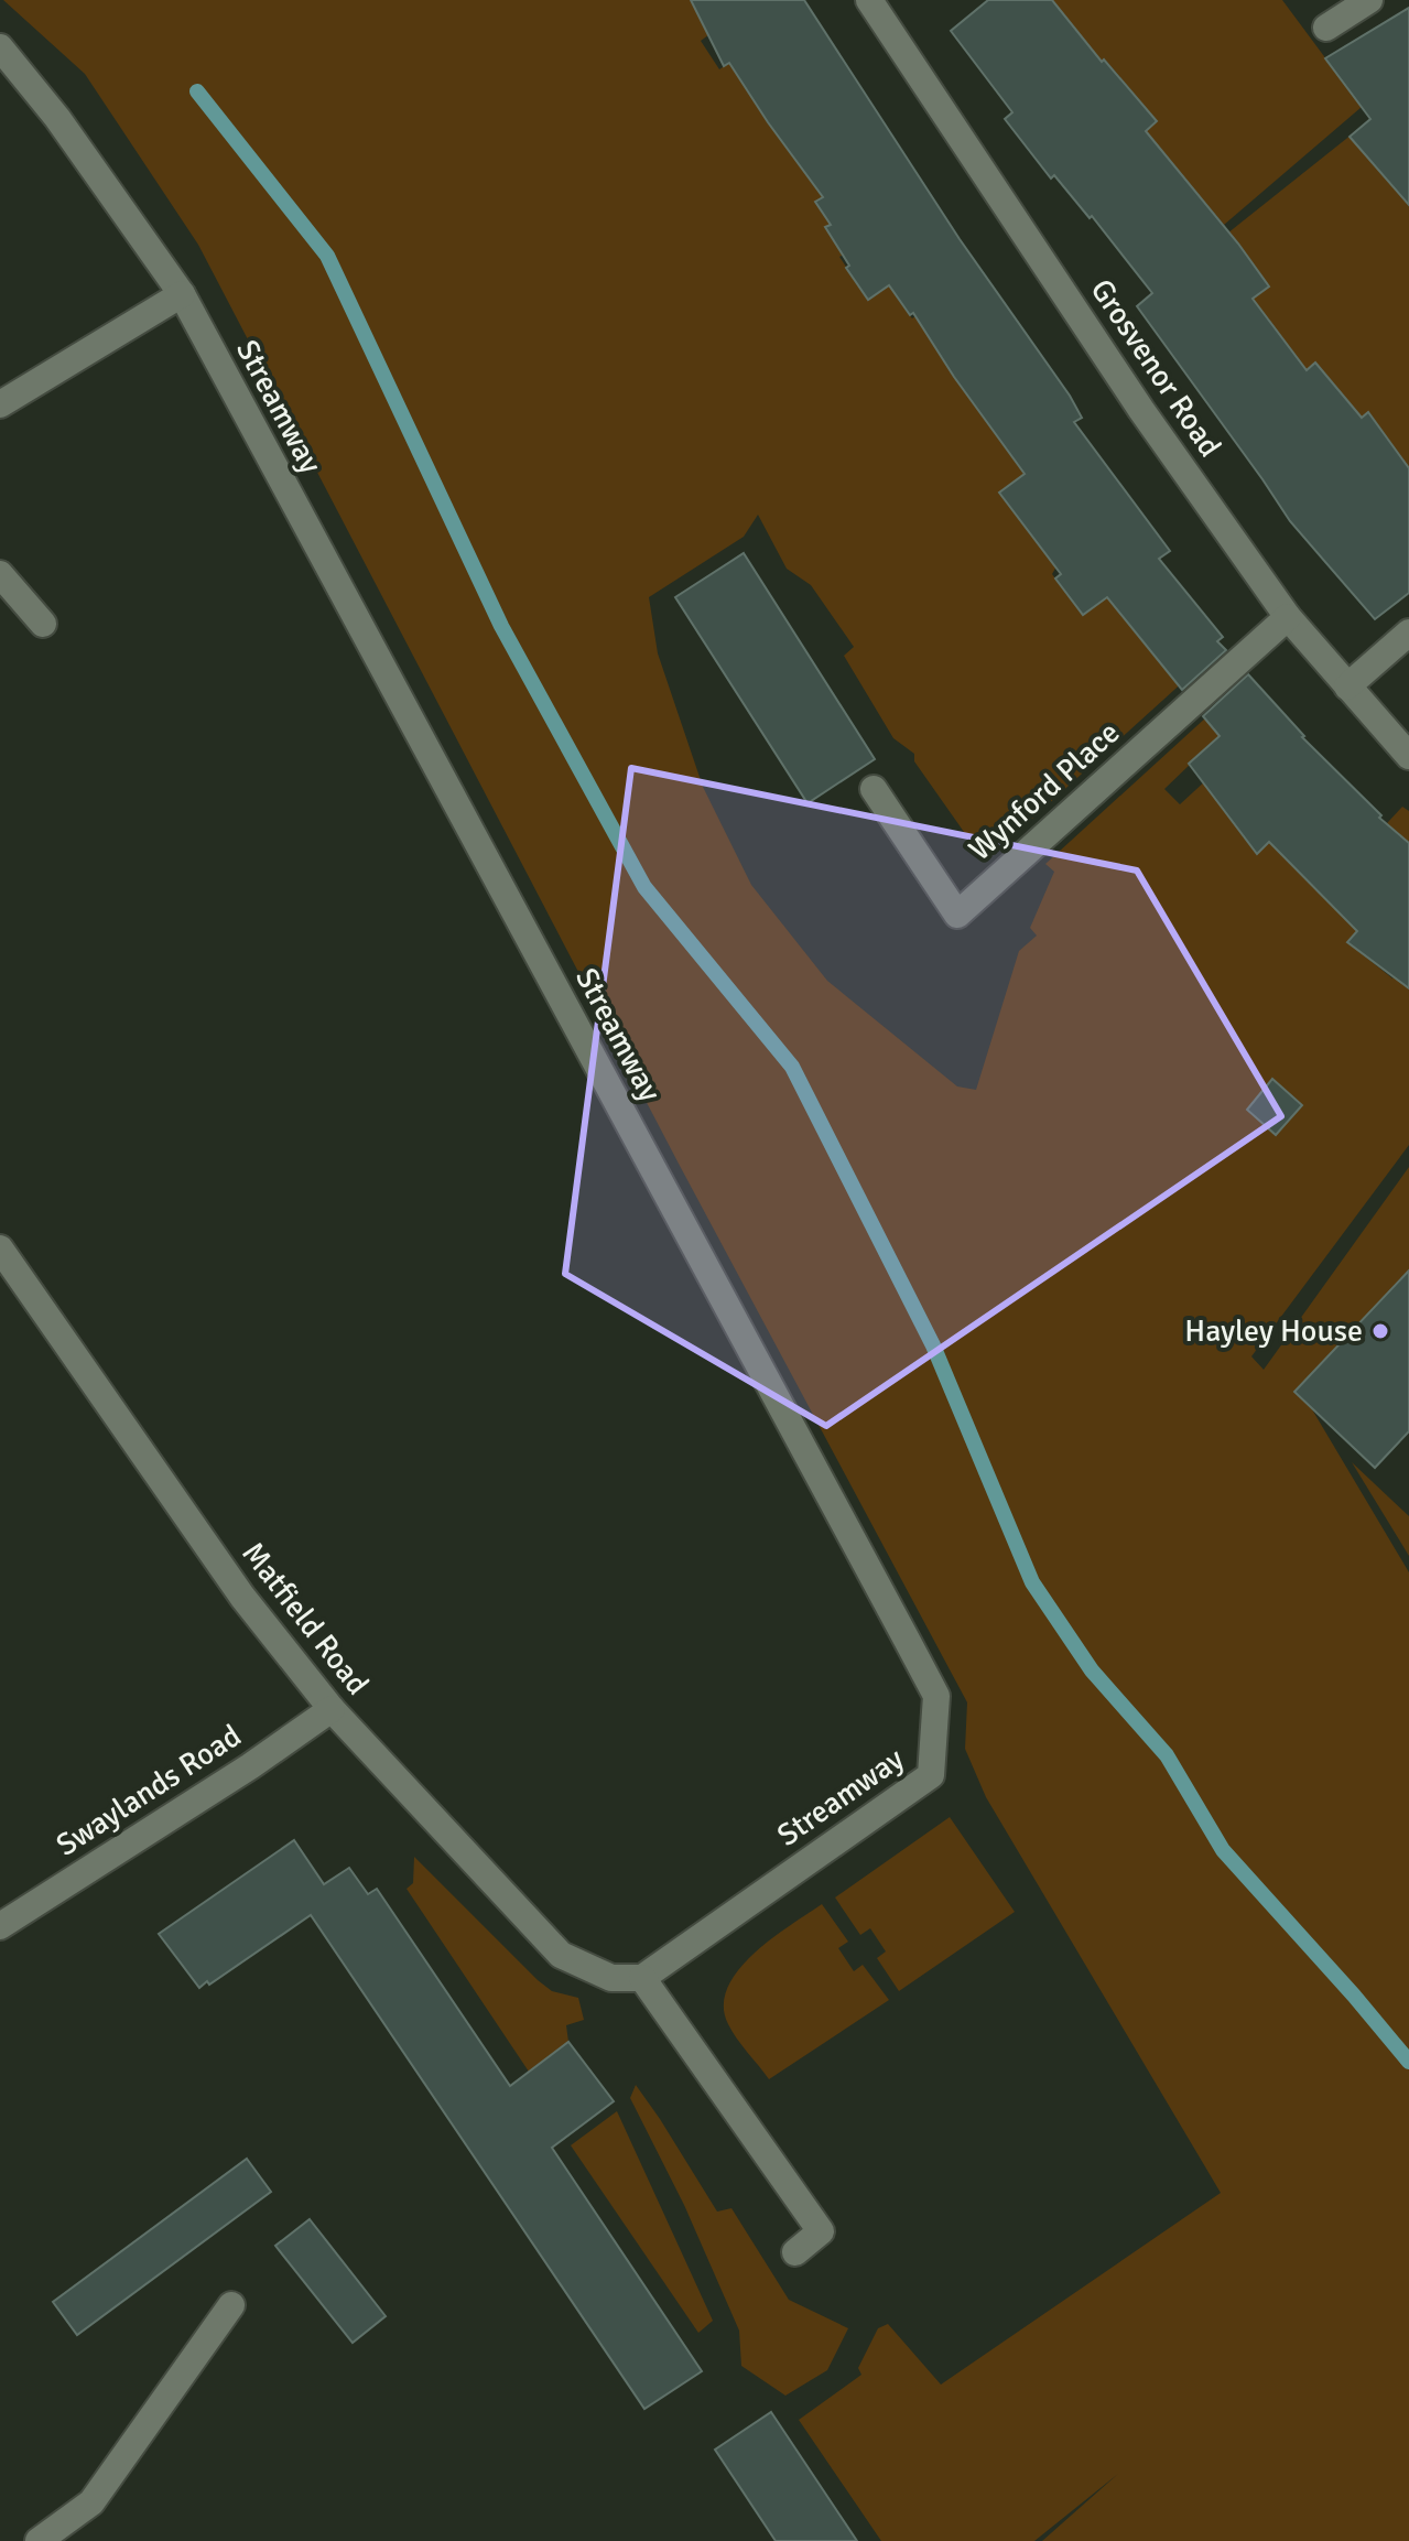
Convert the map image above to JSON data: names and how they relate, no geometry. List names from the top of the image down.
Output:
{
  "streets": {
    "street": [
      "Grosvenor Road",
      "Streamway",
      "Wynford Place",
      "Matfield Road",
      "Swaylands Road"
    ]
  },
  "crossings": [
    ["Grosvenor Road", "Wynford Place"],
    ["Streamway", "Matfield Road"],
    ["Matfield Road", "Swaylands Road"]
  ],
  "places": ["Hayley House"]
}
